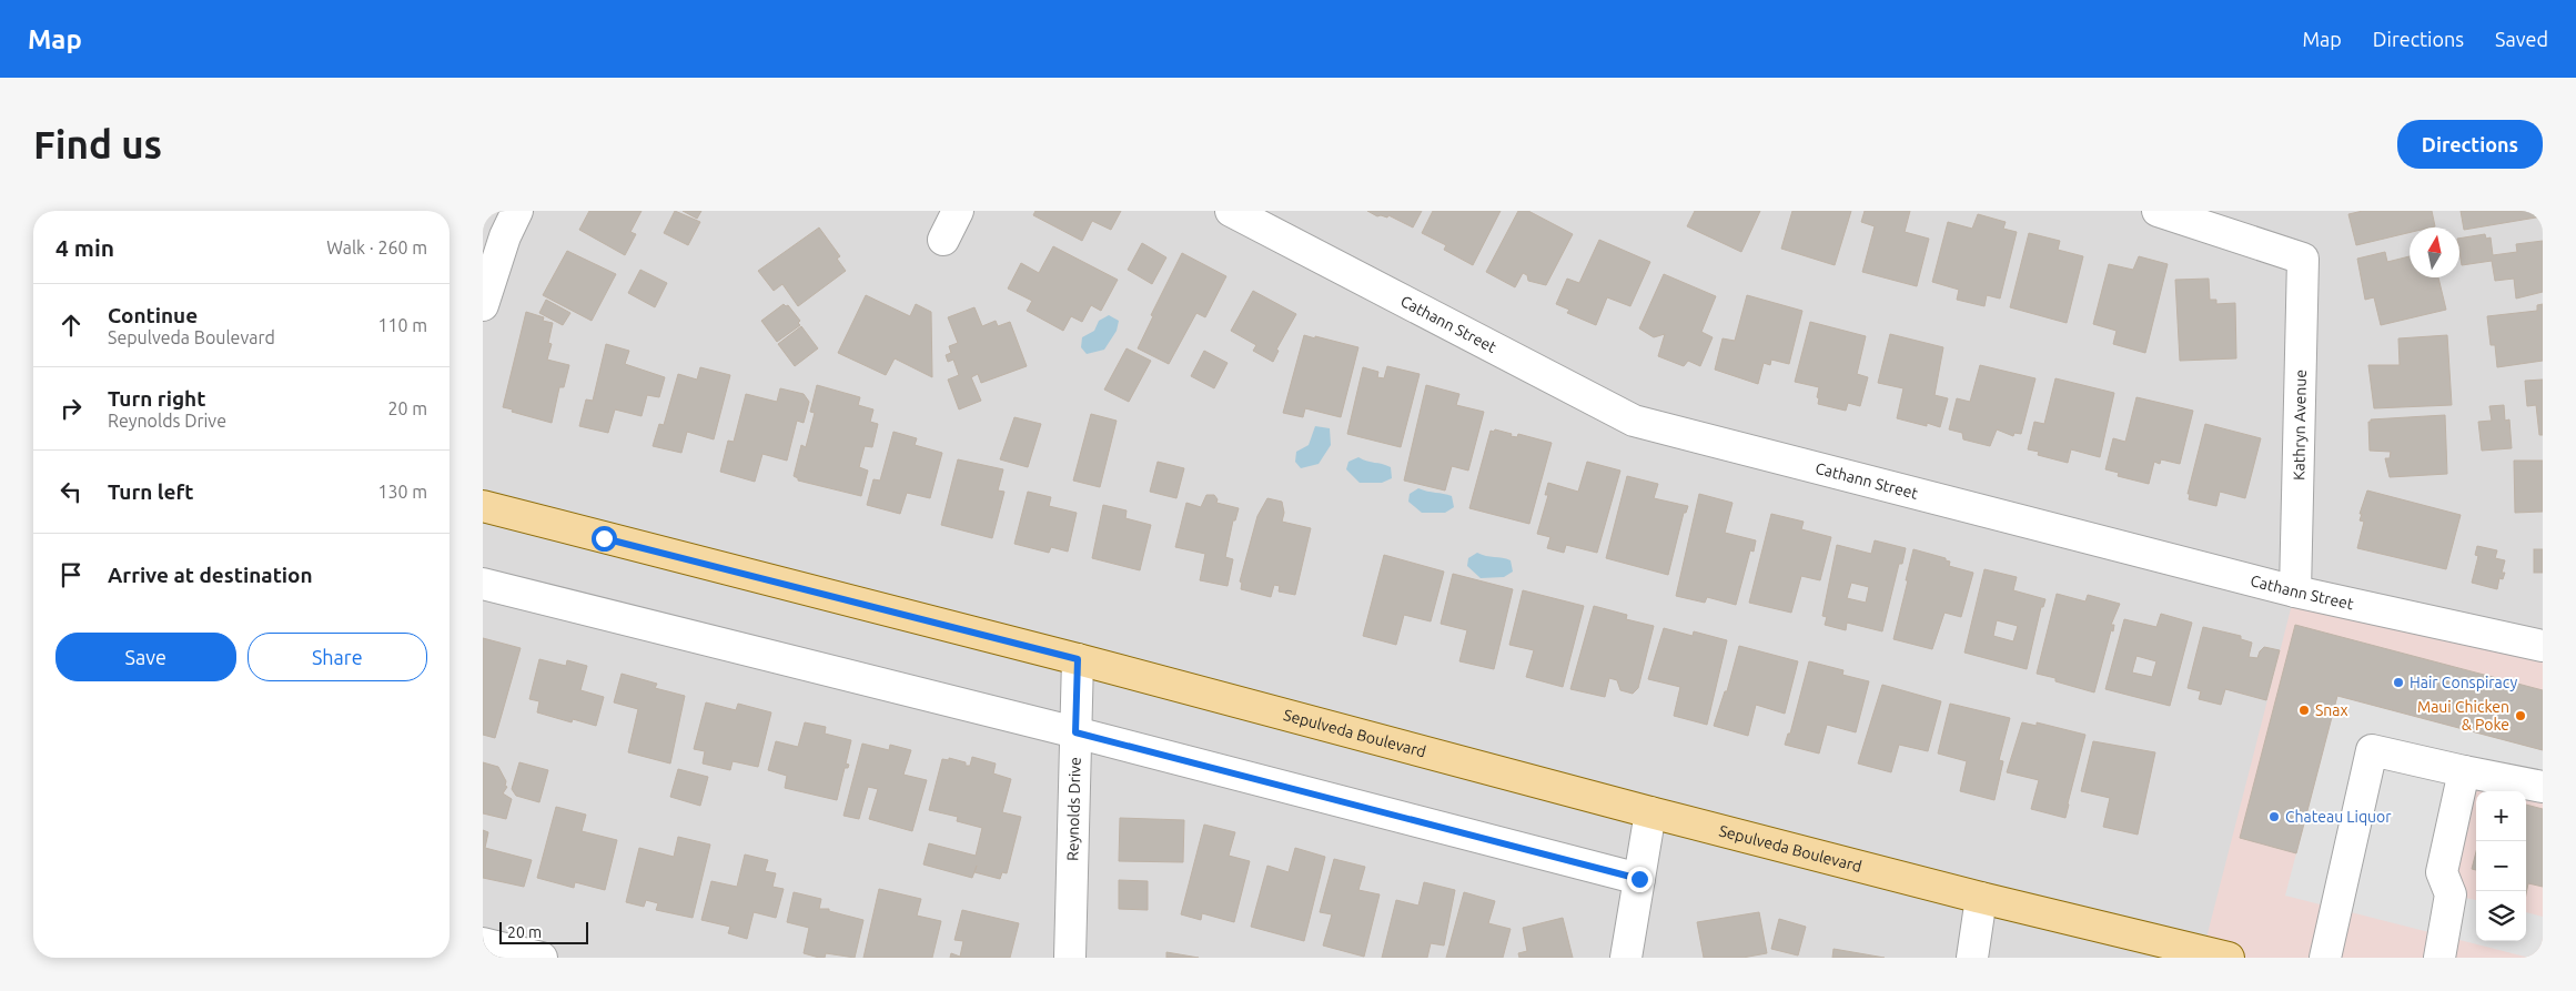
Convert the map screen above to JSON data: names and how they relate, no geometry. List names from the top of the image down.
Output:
{
  "streets": {
    "main road": ["Sepulveda Boulevard"],
    "street": ["Cathann Street", "Kathryn Avenue", "Reynolds Drive"]
  },
  "crossings": [
    ["Cathann Street", "Kathryn Avenue"],
    ["Sepulveda Boulevard", "Reynolds Drive"]
  ],
  "places": [
    "Hair Conspiracy",
    "Snax",
    "Maui Chicken & Poke",
    "Chateau Liquor"
  ],
  "scale_bar": "20 m",
  "north": "top",
  "page": {
    "header": "Map",
    "nav": ["Map", "Directions", "Saved"],
    "buttons": [
      "Directions",
      ["Save", "Share"]
    ],
    "title": "Find us",
    "heading": ["4 min", "Walk · 260 m"],
    "list": [
      ["Continue", "Sepulveda Boulevard", "110 m"],
      ["Turn right", "Reynolds Drive", "20 m"],
      ["Turn left", "130 m"],
      "Arrive at destination"
    ],
    "map_buttons": ["+", "−"],
    "scale": "20 m"
  }
}
